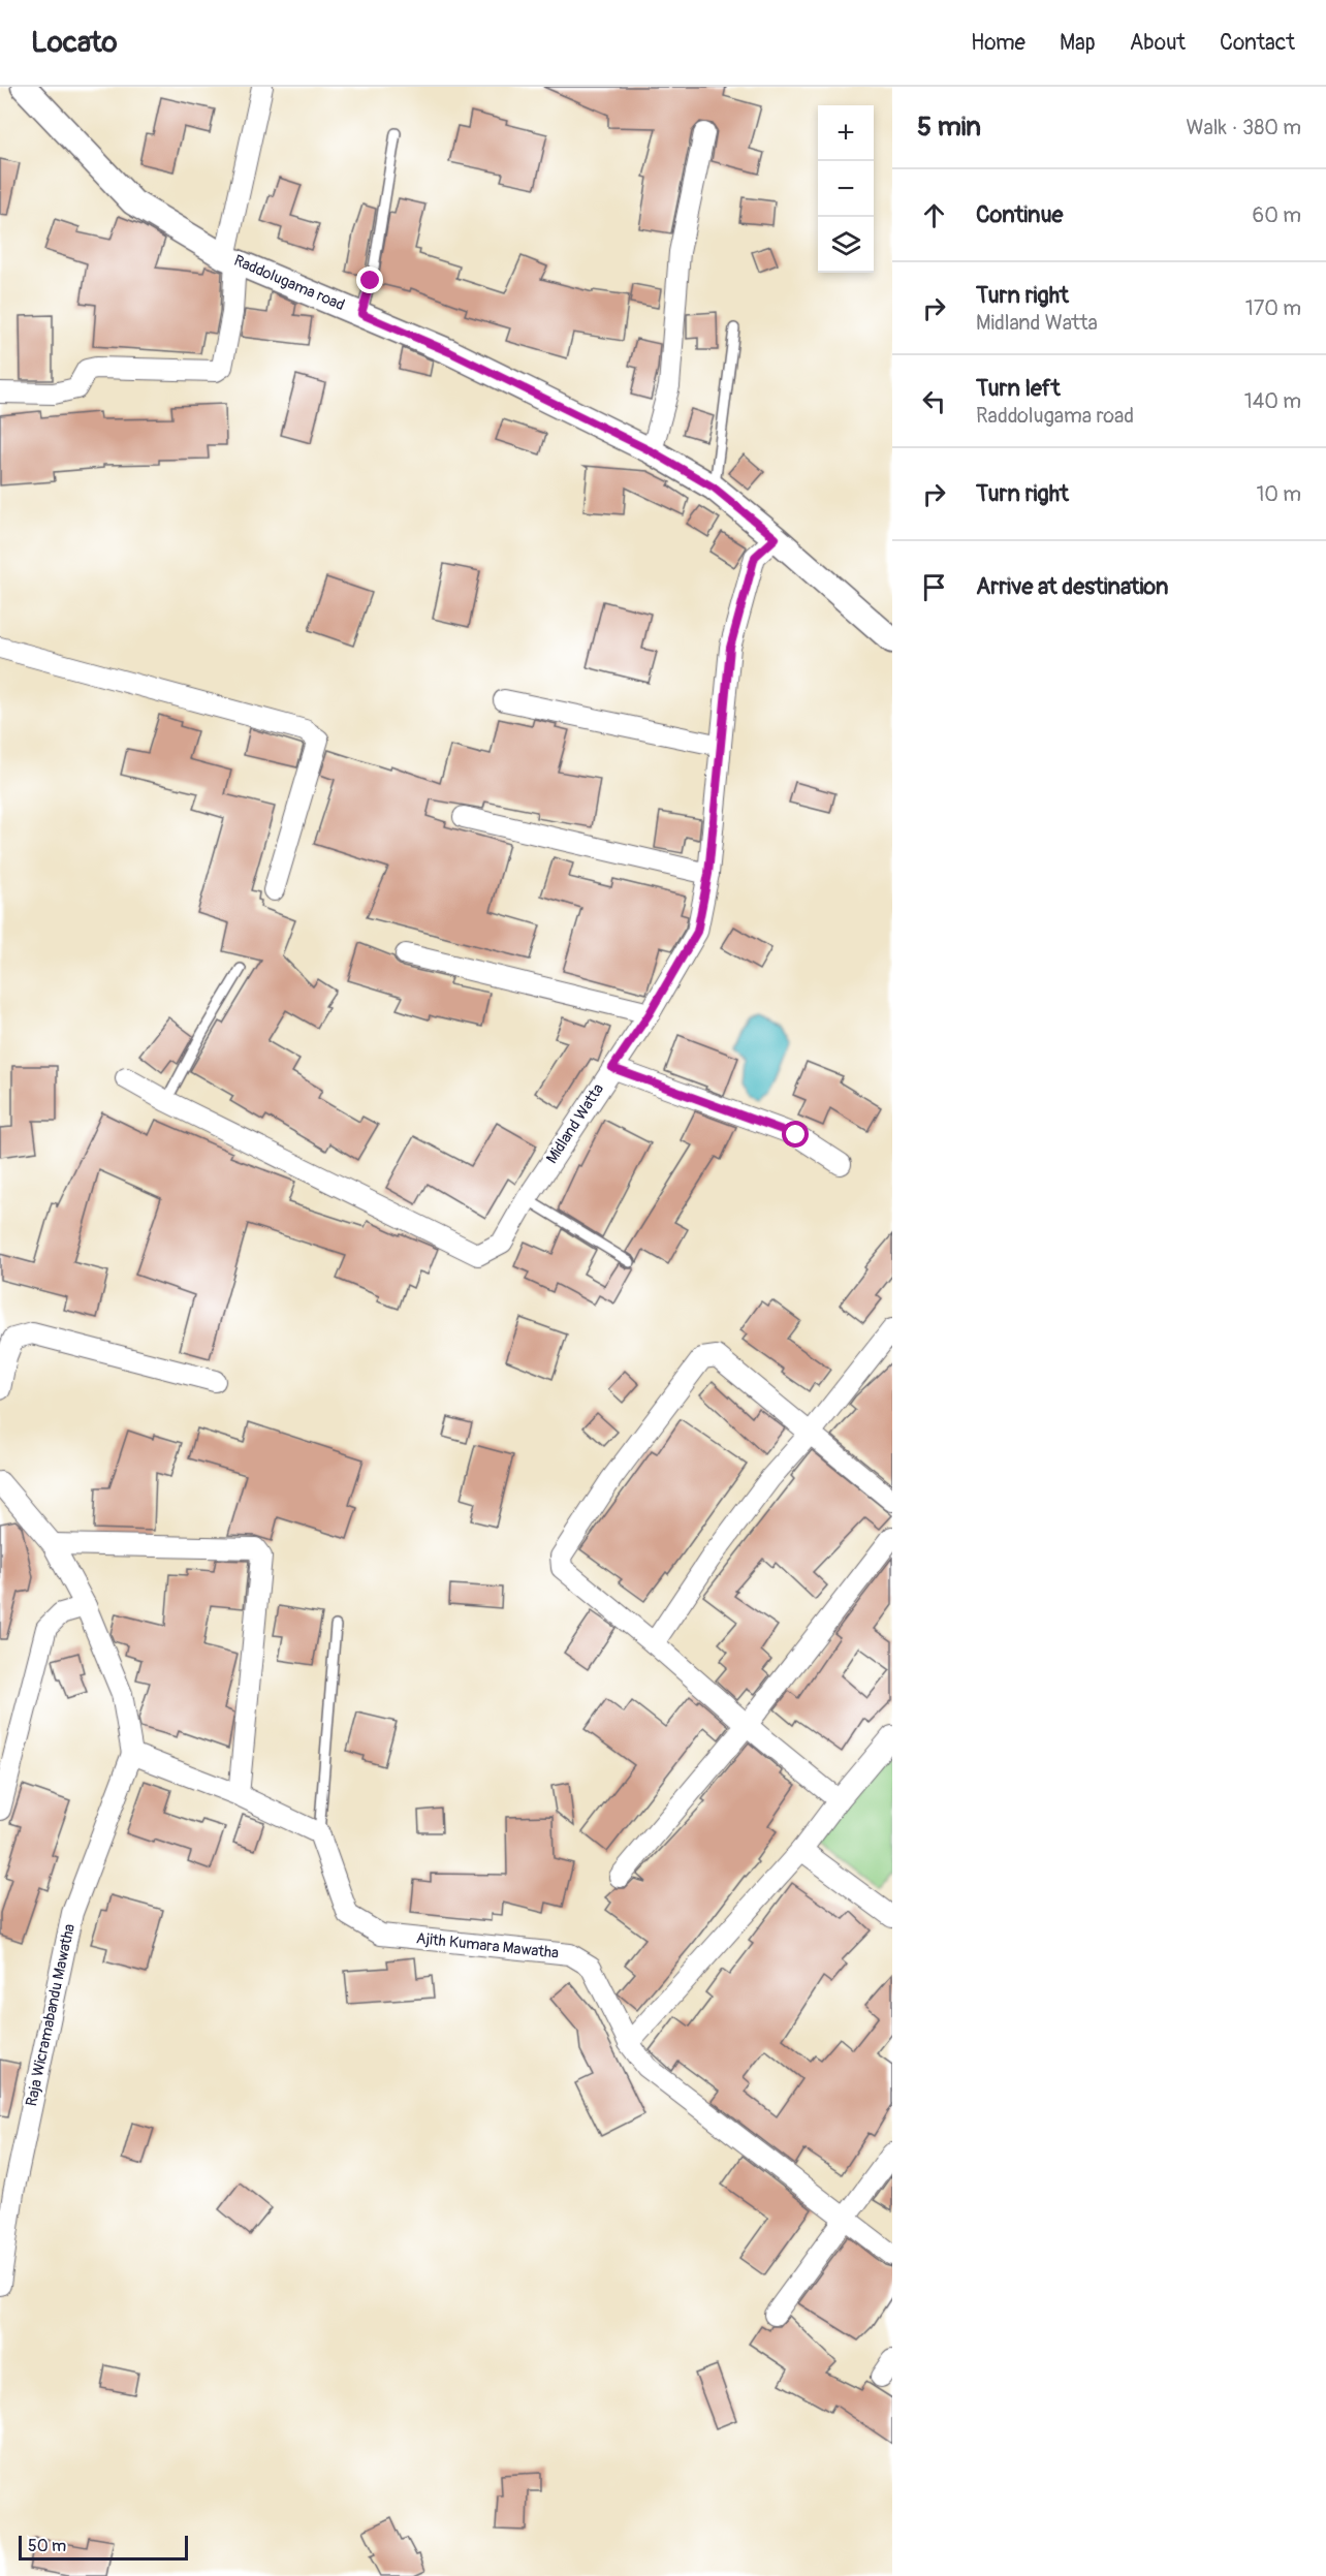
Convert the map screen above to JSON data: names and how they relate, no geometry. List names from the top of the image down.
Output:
{
  "streets": {
    "street": [
      "Raddolugama road",
      "Midland Watta",
      "Ajith Kumara Mawatha",
      "Raja Wicramabandu Mawatha"
    ]
  },
  "crossings": [
    ["Raddolugama road", "Midland Watta"]
  ],
  "scale_bar": "50 m",
  "page": {
    "header": "Locato",
    "nav": [
      "Home",
      "Map",
      "About",
      "Contact"
    ],
    "heading": ["5 min", "Walk · 380 m"],
    "map_buttons": ["+", "−"],
    "list": [
      ["Continue", "60 m"],
      ["Turn right", "Midland Watta", "170 m"],
      ["Turn left", "Raddolugama road", "140 m"],
      ["Turn right", "10 m"],
      "Arrive at destination"
    ],
    "scale": "50 m"
  }
}
